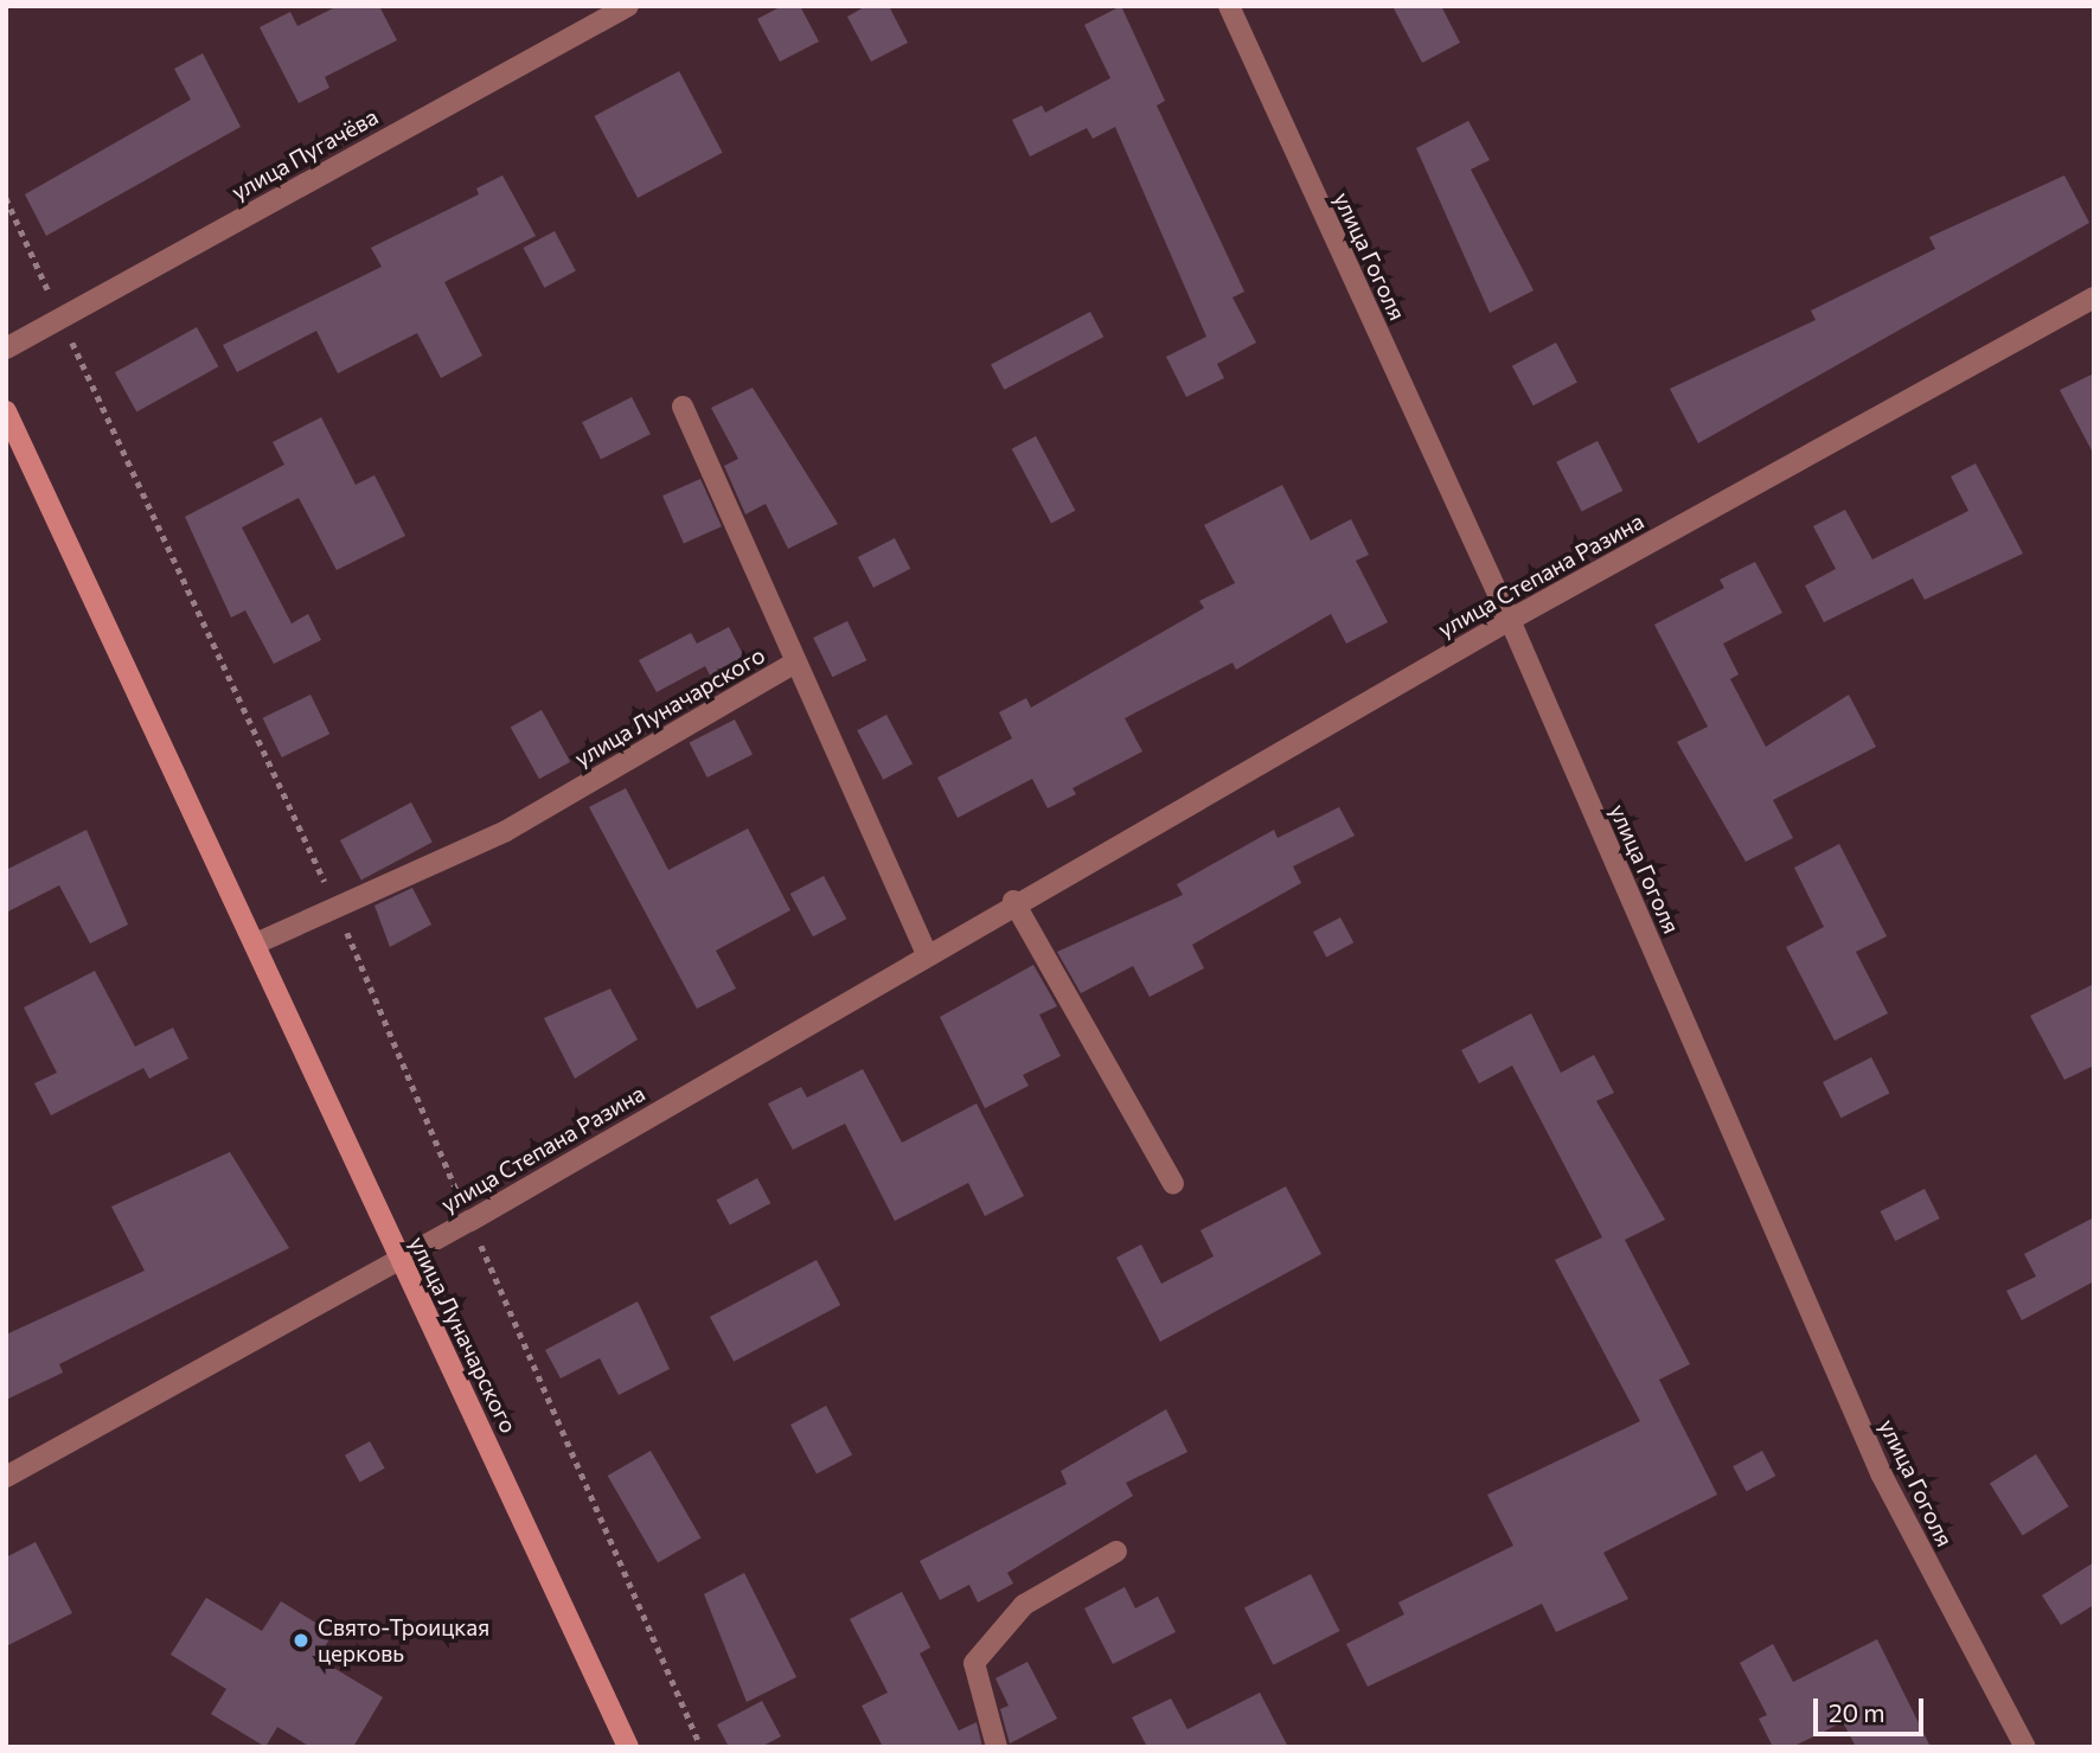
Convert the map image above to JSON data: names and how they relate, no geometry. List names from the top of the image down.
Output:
{
  "streets": {
    "main road": ["улица Луначарского"],
    "street": ["улица Пугачёва", "улица Гоголя", "улица Степана Разина"]
  },
  "crossings": [
    ["улица Гоголя", "улица Степана Разина"],
    ["улица Степана Разина", "улица Луначарского"]
  ],
  "places": ["Свято-Троицкая церковь"],
  "scale_bar": "20 m"
}
